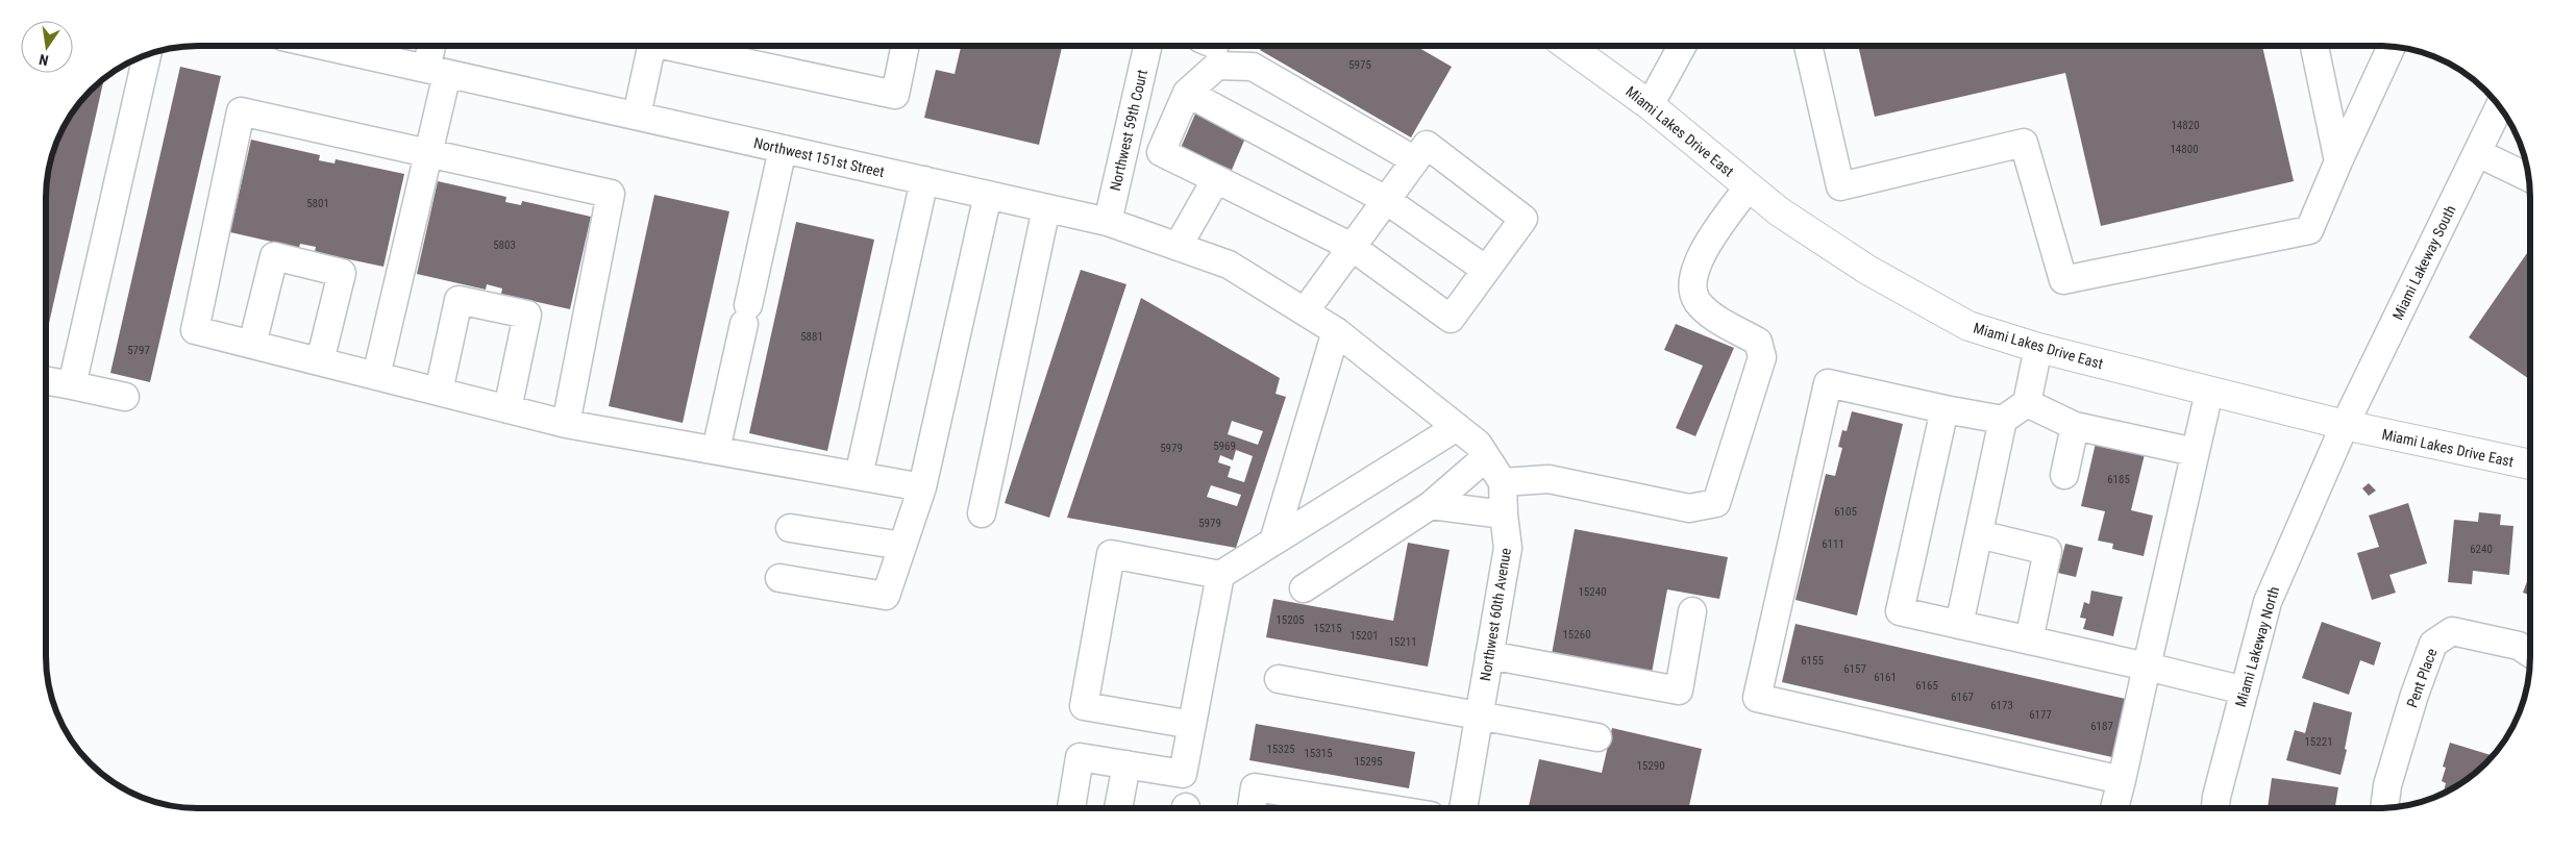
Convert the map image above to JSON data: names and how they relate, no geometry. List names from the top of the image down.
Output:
{
  "streets": {
    "main road": ["Miami Lakes Drive East"],
    "street": [
      "Northwest 59th Court",
      "Northwest 151st Street",
      "Miami Lakeway South",
      "Northwest 60th Avenue",
      "Miami Lakeway North",
      "Pent Place"
    ]
  },
  "crossings": [
    ["Northwest 59th Court", "Northwest 151st Street"],
    ["Miami Lakes Drive East", "Miami Lakeway South"],
    ["Miami Lakes Drive East", "Miami Lakeway North"],
    ["Miami Lakeway South", "Miami Lakeway North"]
  ],
  "house_numbers": [
    "5975",
    "14820",
    "14800",
    "5801",
    "5803",
    "5881",
    "5797",
    "5969",
    "5979",
    "6185",
    "6105",
    "5979",
    "6111",
    "6240",
    "15240",
    "15205",
    "15215",
    "15260",
    "15201",
    "15211",
    "6155",
    "6157",
    "6161",
    "6165",
    "6167",
    "6173",
    "6177",
    "6187",
    "15221",
    "15325",
    "15315",
    "15295",
    "15290"
  ],
  "north": "bottom"
}
